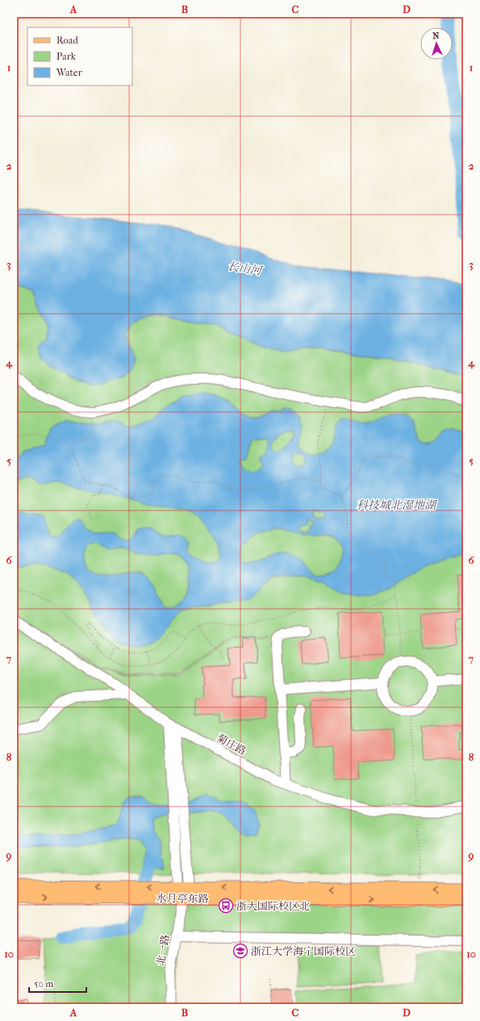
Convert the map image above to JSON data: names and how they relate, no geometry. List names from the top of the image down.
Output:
{
  "streets": {
    "main road": ["水月亭东路"],
    "street": ["菊庄路", "北一路"]
  },
  "crossings": [
    ["菊庄路", "北一路"],
    ["水月亭东路", "北一路"]
  ],
  "water": ["长山河", "科技城北湿地湖"],
  "places": {
    "bus stop": ["浙大国际校区北"],
    "school or university": ["浙江大学海宁国际校区"]
  },
  "legend": ["Road", "Park", "Water"],
  "scale_bar": "50 m",
  "north": "top",
  "grid": {
    "columns": [
      "A",
      "B",
      "C",
      "D"
    ],
    "rows": [
      "1",
      "2",
      "3",
      "4",
      "5",
      "6",
      "7",
      "8",
      "9",
      "10"
    ]
  }
}
